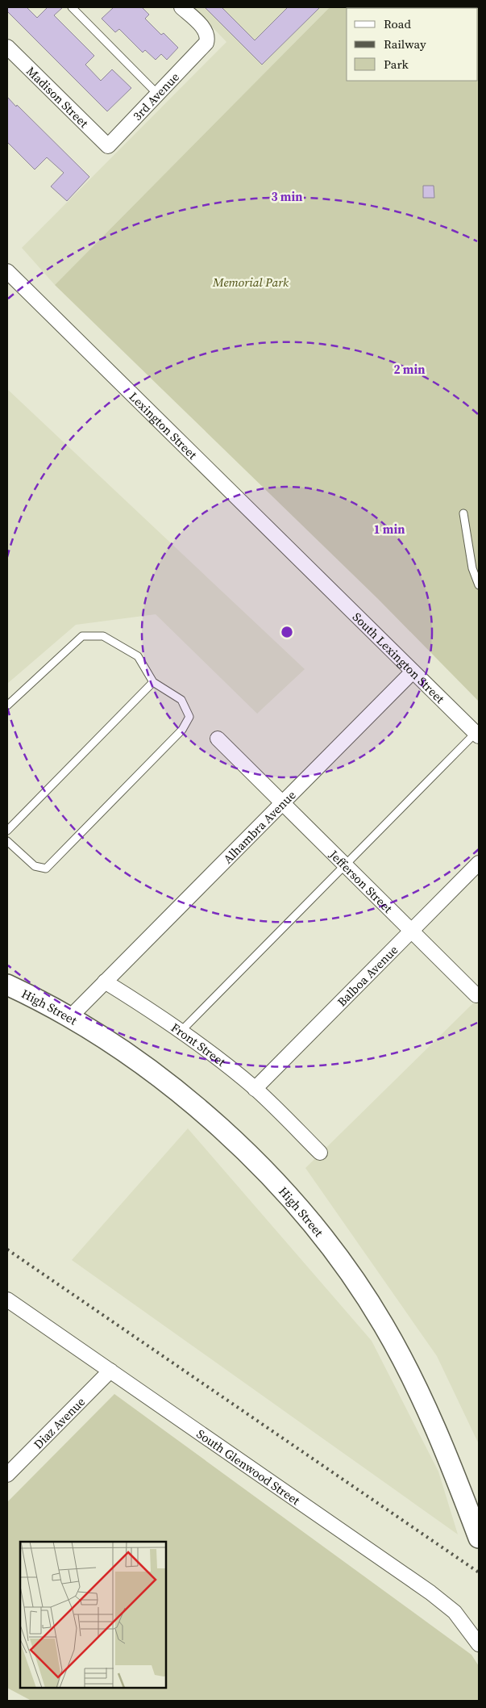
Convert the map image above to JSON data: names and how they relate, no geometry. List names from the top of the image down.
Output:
{
  "streets": {
    "main road": ["High Street"],
    "street": [
      "3rd Avenue",
      "Madison Street",
      "Lexington Street",
      "South Lexington Street",
      "Alhambra Avenue",
      "Jefferson Street",
      "Balboa Avenue",
      "Front Street",
      "Diaz Avenue",
      "South Glenwood Street"
    ]
  },
  "crossings": [
    ["3rd Avenue", "Madison Street"],
    ["Lexington Street", "South Lexington Street"],
    ["South Lexington Street", "Alhambra Avenue"],
    ["Alhambra Avenue", "Jefferson Street"],
    ["Alhambra Avenue", "Front Street"],
    ["Jefferson Street", "Balboa Avenue"],
    ["Balboa Avenue", "Front Street"],
    ["Diaz Avenue", "South Glenwood Street"]
  ],
  "parks": ["Memorial Park"],
  "legend": ["Road", "Railway", "Park"],
  "rings": ["3 min", "2 min", "1 min"]
}
